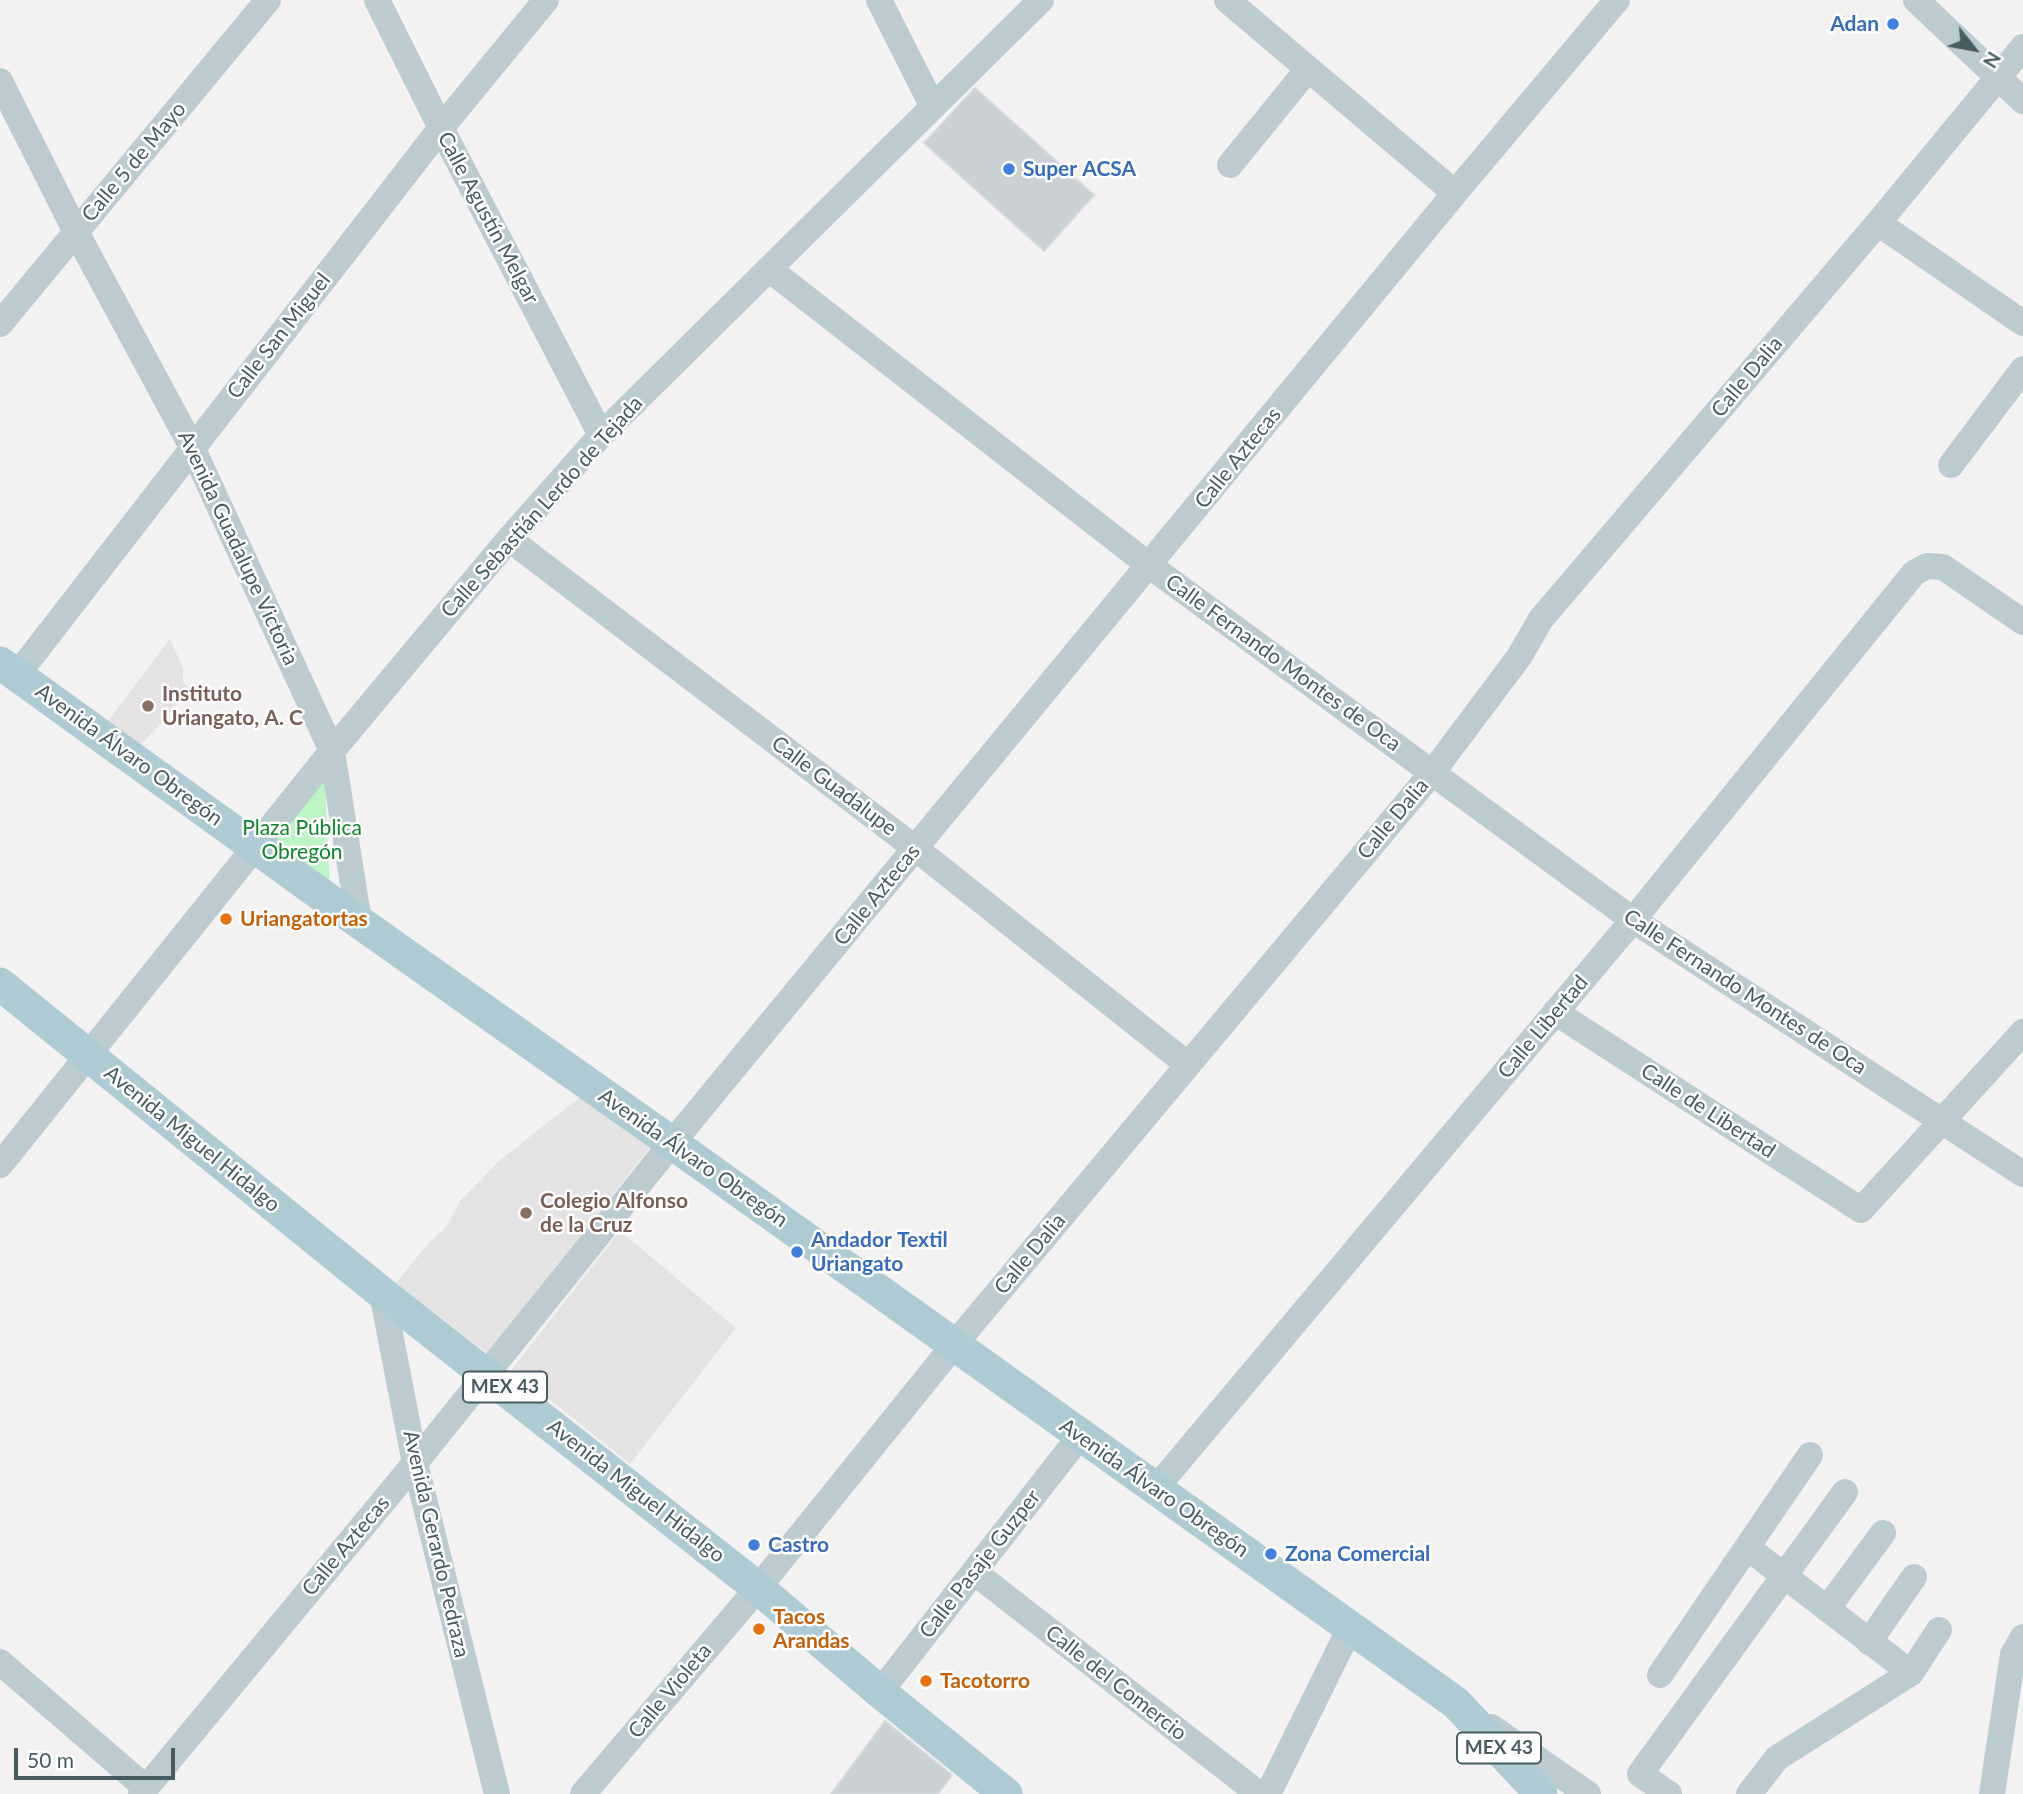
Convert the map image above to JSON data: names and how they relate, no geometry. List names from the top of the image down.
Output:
{
  "streets": {
    "main road": ["Avenida Álvaro Obregón", "Avenida Miguel Hidalgo", "MEX 43"],
    "street": [
      "Calle 5 de Mayo",
      "Calle Agustín Melgar",
      "Calle San Miguel",
      "Calle Dalia",
      "Calle Aztecas",
      "Calle Sebastián Lerdo de Tejada",
      "Avenida Guadalupe Victoria",
      "Calle Fernando Montes de Oca",
      "Calle Guadalupe",
      "Calle Libertad",
      "Calle de Libertad",
      "Avenida Gerardo Pedraza",
      "Calle Pasaje Guzper",
      "Calle del Comercio",
      "Calle Violeta"
    ]
  },
  "crossings": [
    ["Calle 5 de Mayo", "Avenida Guadalupe Victoria"],
    ["Calle Agustín Melgar", "Calle San Miguel"],
    ["Calle Agustín Melgar", "Calle Sebastián Lerdo de Tejada"],
    ["Calle San Miguel", "Avenida Guadalupe Victoria"],
    ["Calle San Miguel", "Avenida Álvaro Obregón"],
    ["Calle Dalia", "Calle Fernando Montes de Oca"],
    ["Calle Dalia", "Avenida Álvaro Obregón"],
    ["Calle Dalia", "Calle Guadalupe"],
    ["Calle Dalia", "Avenida Miguel Hidalgo"],
    ["Calle Dalia", "Calle Violeta"],
    ["Calle Aztecas", "Calle Fernando Montes de Oca"],
    ["Calle Aztecas", "Avenida Álvaro Obregón"],
    ["Calle Aztecas", "Calle Guadalupe"],
    ["Calle Aztecas", "Avenida Miguel Hidalgo"],
    ["Calle Aztecas", "Avenida Gerardo Pedraza"],
    ["Calle Sebastián Lerdo de Tejada", "Avenida Guadalupe Victoria"],
    ["Calle Sebastián Lerdo de Tejada", "Calle Fernando Montes de Oca"],
    ["Calle Sebastián Lerdo de Tejada", "Avenida Álvaro Obregón"],
    ["Calle Sebastián Lerdo de Tejada", "Calle Guadalupe"],
    ["Calle Sebastián Lerdo de Tejada", "Avenida Miguel Hidalgo"],
    ["Avenida Guadalupe Victoria", "Avenida Álvaro Obregón"],
    ["Calle Fernando Montes de Oca", "Calle Libertad"],
    ["Calle Fernando Montes de Oca", "Calle de Libertad"],
    ["Avenida Álvaro Obregón", "Calle Libertad"],
    ["Avenida Álvaro Obregón", "Calle Pasaje Guzper"],
    ["Calle Libertad", "Calle de Libertad"],
    ["Avenida Miguel Hidalgo", "Avenida Gerardo Pedraza"],
    ["Avenida Miguel Hidalgo", "Calle Pasaje Guzper"],
    ["Avenida Miguel Hidalgo", "Calle Violeta"],
    ["Calle Pasaje Guzper", "Calle del Comercio"]
  ],
  "parks": ["Plaza Pública Obregón"],
  "places": [
    "Adan",
    "Super ACSA",
    "Instituto Uriangato, A. C",
    "Uriangatortas",
    "Colegio Alfonso de la Cruz",
    "Andador Textil Uriangato",
    "Castro",
    "Zona Comercial",
    "Tacos Arandas",
    "Tacotorro"
  ],
  "scale_bar": "50 m",
  "north": "bottom right"
}
